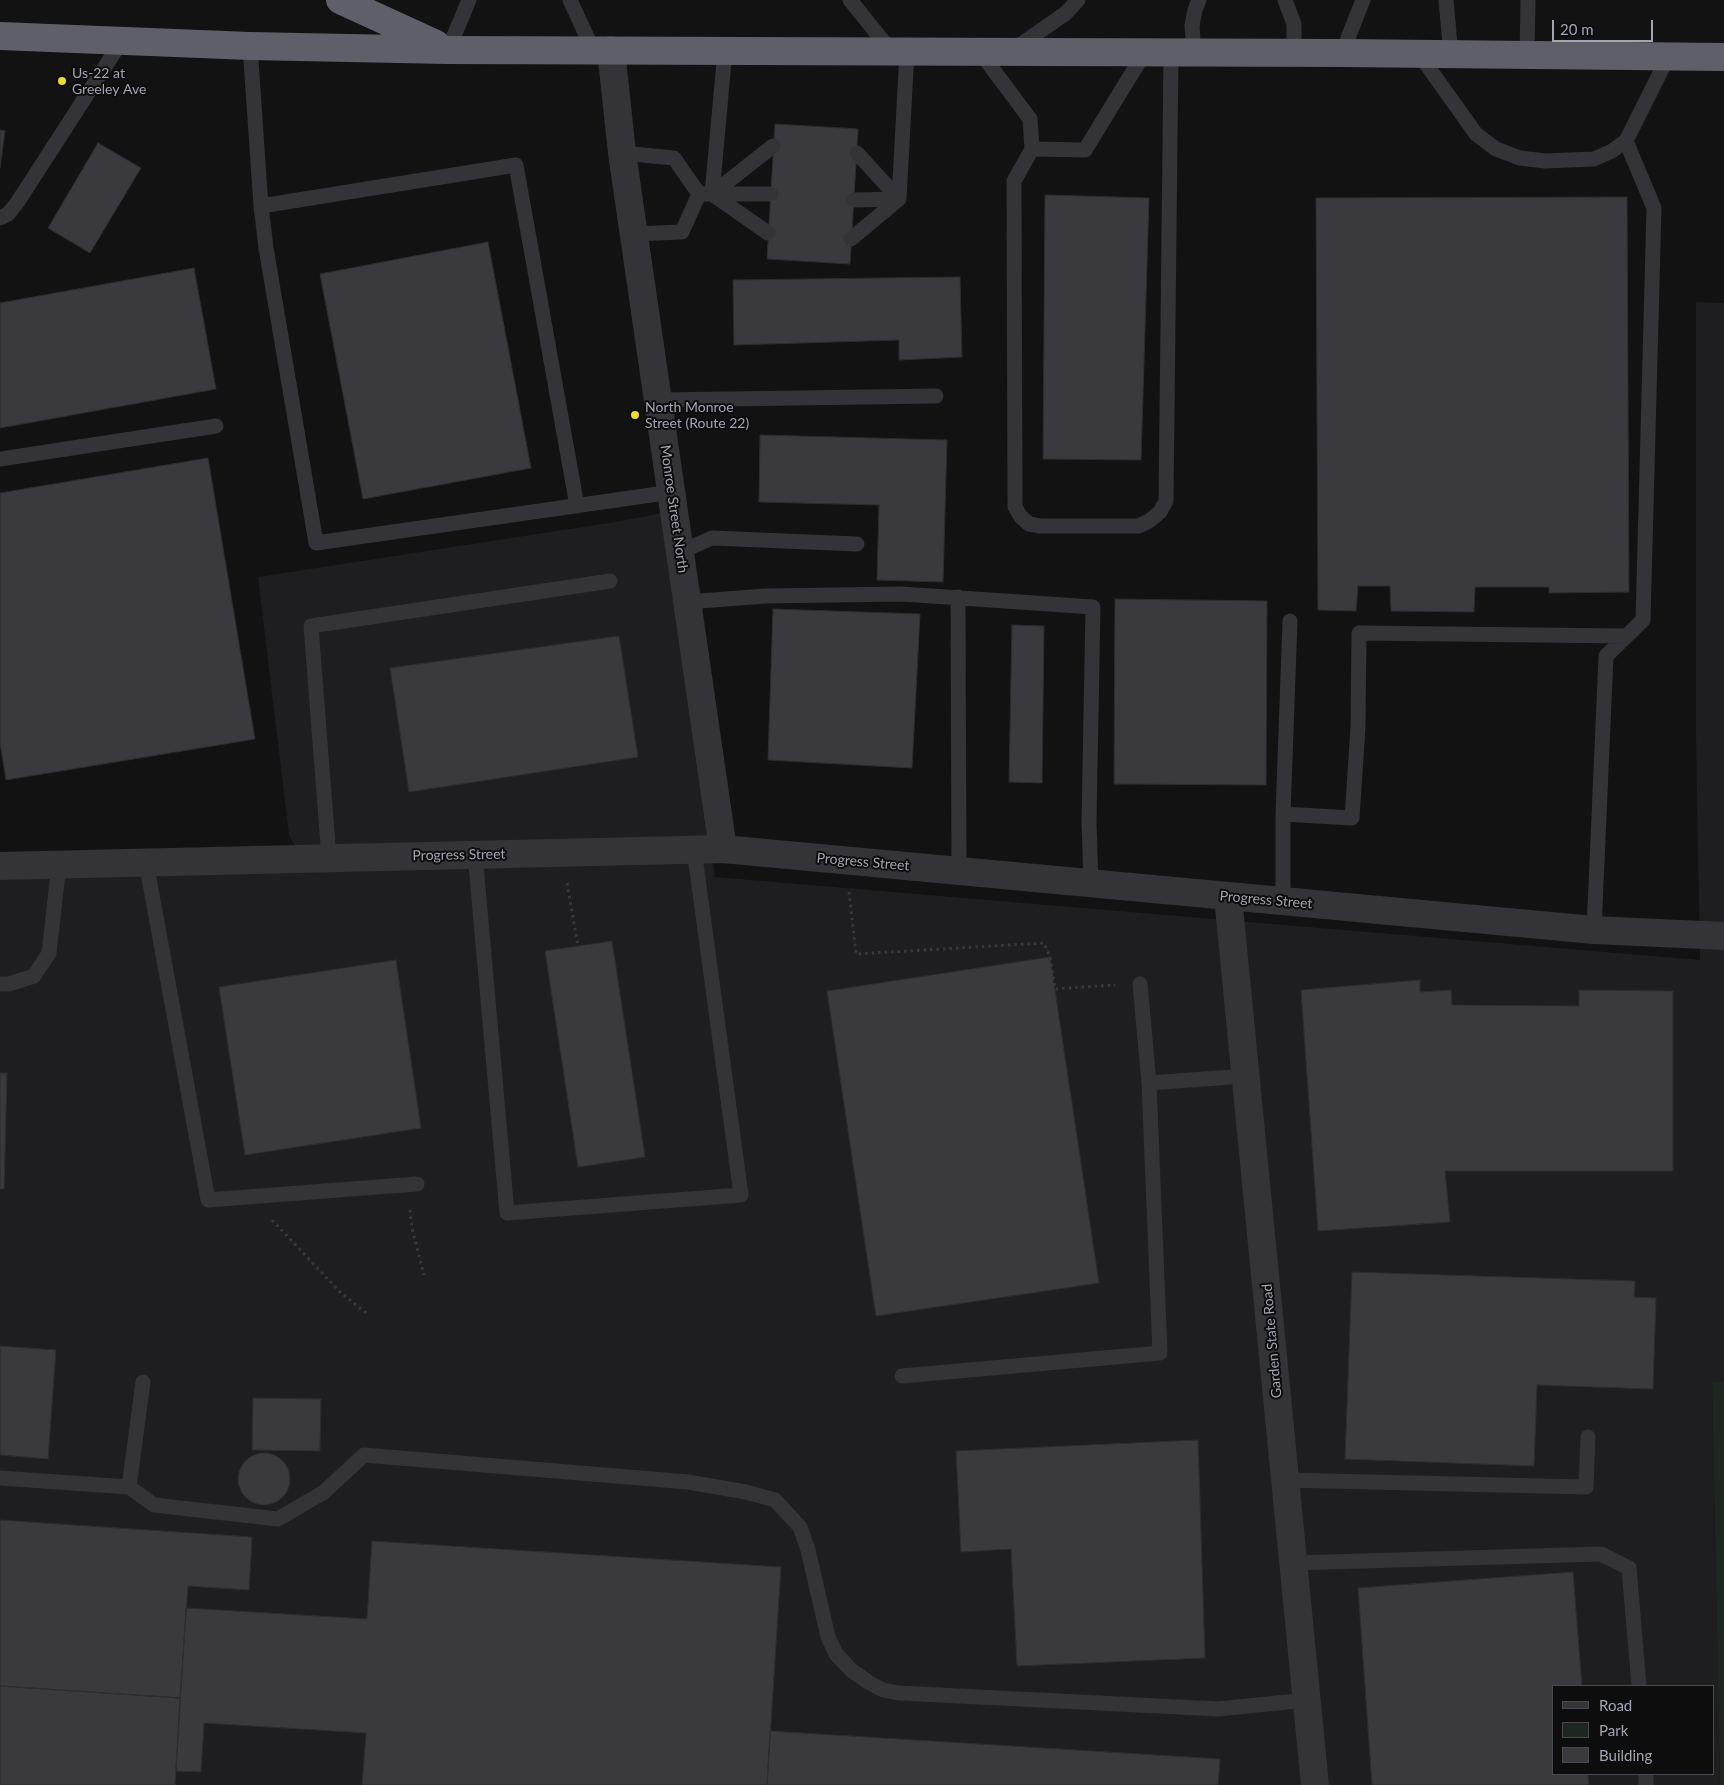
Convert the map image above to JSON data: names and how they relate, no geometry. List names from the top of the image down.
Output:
{
  "streets": {
    "street": ["Monroe Street North", "Progress Street", "Garden State Road"]
  },
  "crossings": [
    ["Monroe Street North", "Progress Street"],
    ["Progress Street", "Garden State Road"]
  ],
  "places": ["Us-22 at Greeley Ave", "North Monroe Street (Route 22)"],
  "legend": ["Road", "Park", "Building"],
  "scale_bar": "20 m"
}
